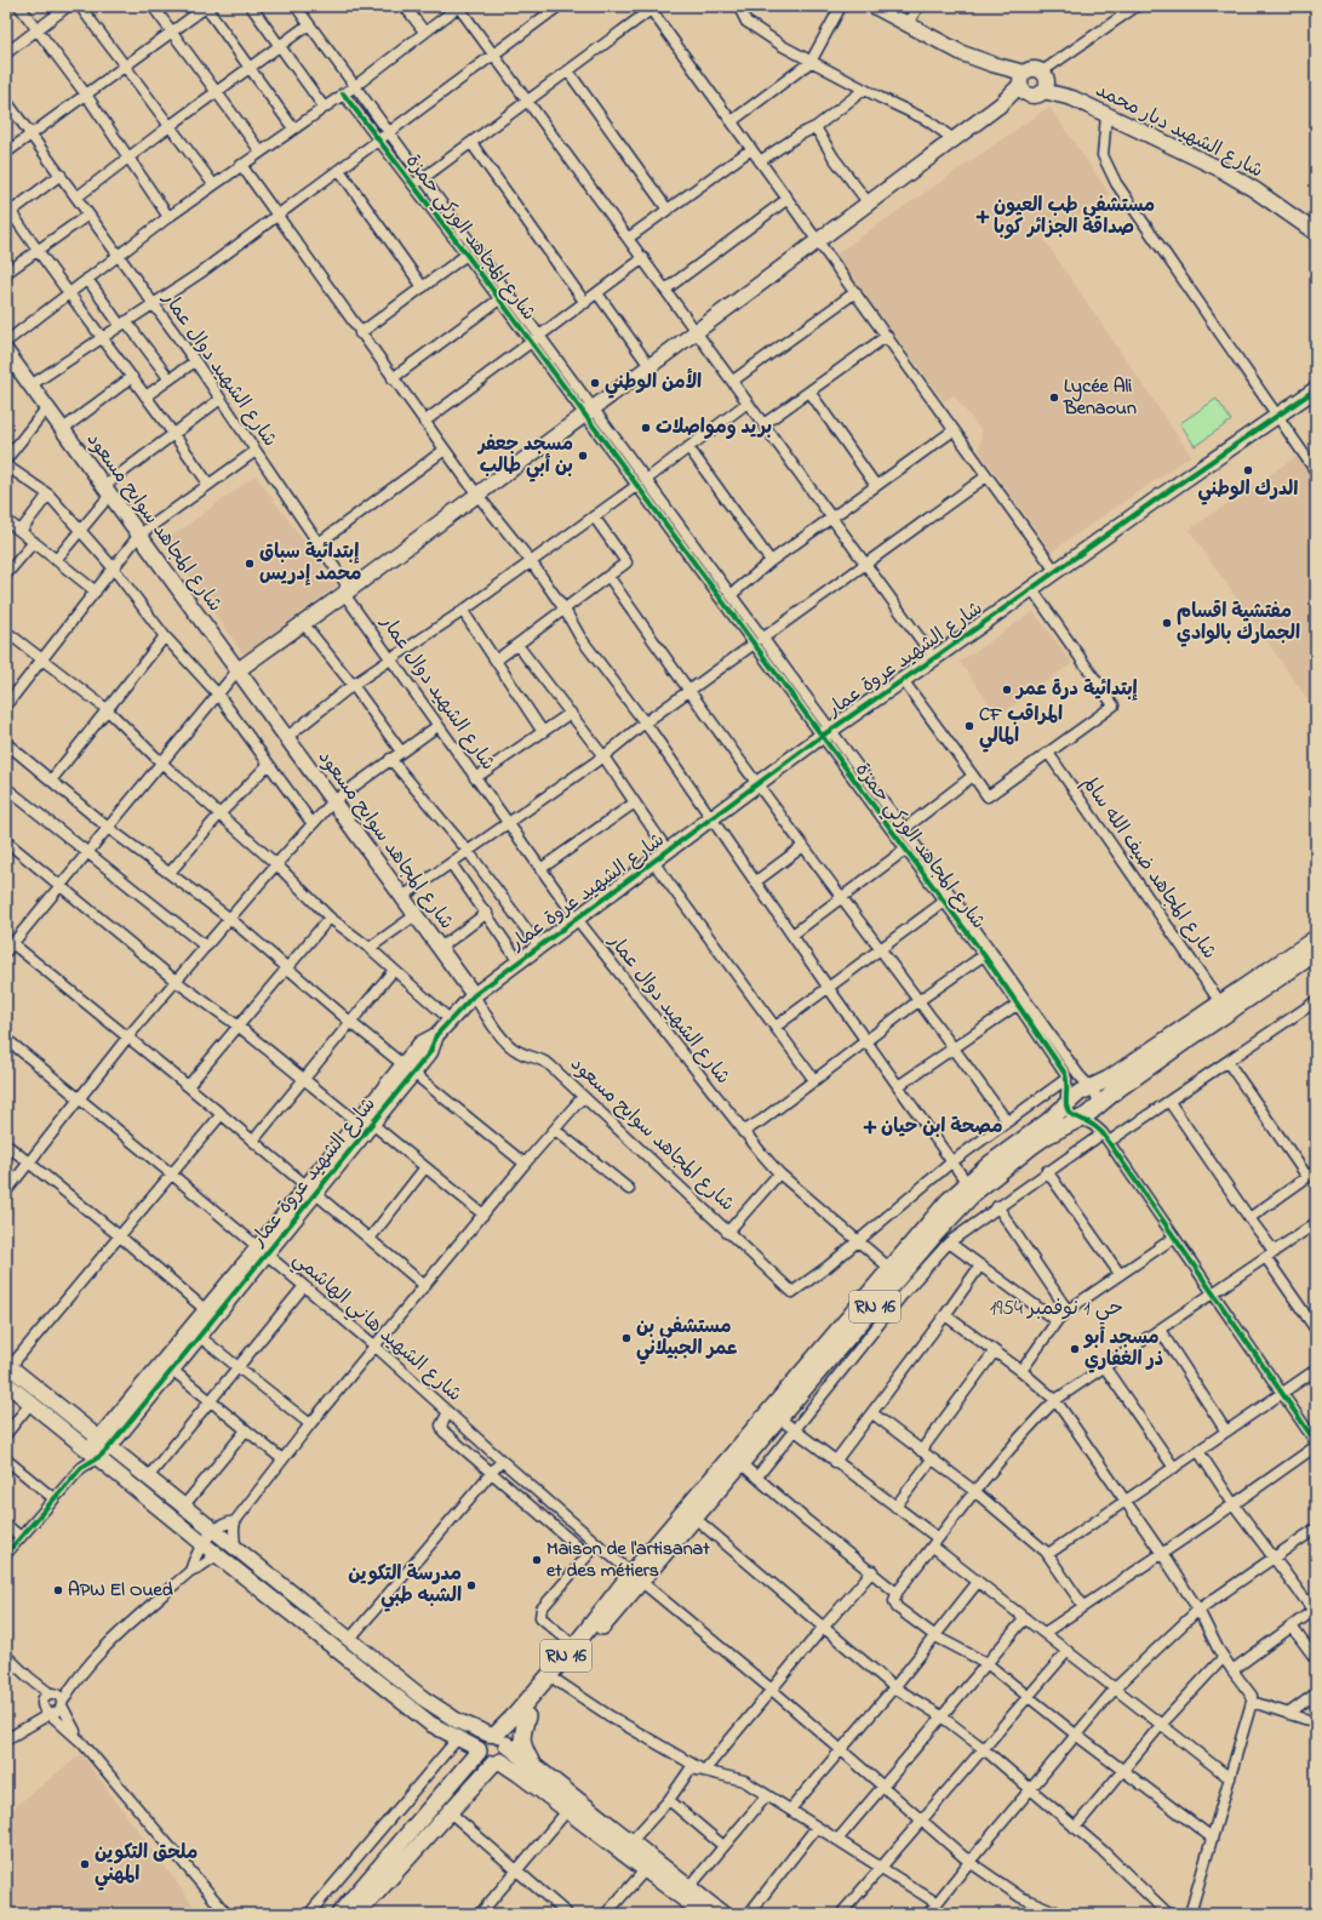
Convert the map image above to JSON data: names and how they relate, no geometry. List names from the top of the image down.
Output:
{
  "streets": {
    "main road": ["RN 16"],
    "street": [
      "شارع الشهيد دبار محمد",
      "شارع المجاهد الوركي حمزة",
      "شارع الشهيد دوال عمار",
      "شارع المجاهد سوايح مسعود",
      "شارع الشهيد عروة عمار",
      "شارع المجاهد ضيف الله سالم",
      "شارع الشهيد هاني الهاشمي"
    ]
  },
  "crossings": [
    ["شارع المجاهد الوركي حمزة", "شارع الشهيد عروة عمار"],
    ["شارع المجاهد الوركي حمزة", "RN 16"],
    ["شارع الشهيد دوال عمار", "شارع المجاهد سوايح مسعود"],
    ["شارع الشهيد دوال عمار", "شارع الشهيد عروة عمار"],
    ["شارع الشهيد دوال عمار", "RN 16"],
    ["شارع المجاهد سوايح مسعود", "شارع الشهيد عروة عمار"],
    ["شارع الشهيد عروة عمار", "شارع الشهيد هاني الهاشمي"],
    ["شارع المجاهد ضيف الله سالم", "RN 16"],
    ["RN 16", "شارع الشهيد هاني الهاشمي"]
  ],
  "districts": ["حي 1 نوفمبر 1954"],
  "places": {
    "health": ["مستشفى طب العيون صداقة الجزائر كوبا", "مصحة ابن حيان"],
    "other": [
      "الأمن الوطني",
      "Lycée Ali Benaoun",
      "بريد ومواصلات",
      "مسجد جعفر بن أبي طالب",
      "الدرك الوطني",
      "إبتدائية سباق محمد إدريس",
      "مفتشية اقسام الجمارك بالوادي",
      "إبتدائية درة عمر",
      "CF المراقب المالي",
      "مستشفى بن عمر الجبيلاني",
      "مسجد أبو ذر الغفاري",
      "Maison de l'artisanat et des métiers",
      "مدرسة التكوين الشبه طبي",
      "APW El Oued",
      "ملحق التكوين المهني"
    ]
  }
}
